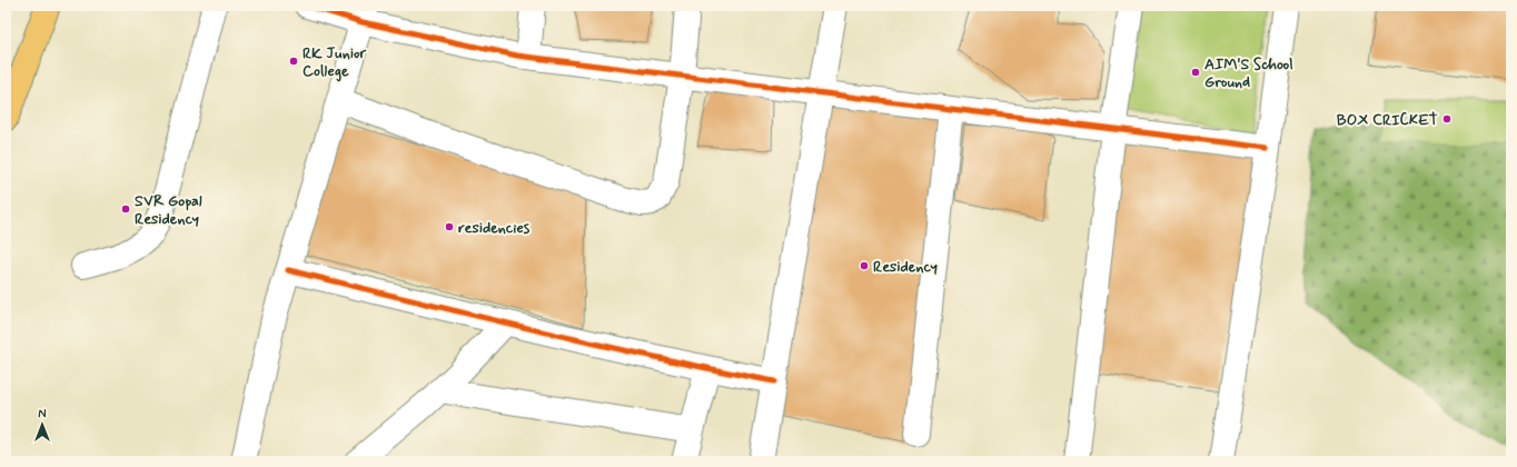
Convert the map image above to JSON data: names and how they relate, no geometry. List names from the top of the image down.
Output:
{
  "places": [
    "RK Junior College",
    "AIM'S School Ground",
    "BOX CRICKET",
    "SVR Gopal Residency",
    "residencies",
    "Residency"
  ],
  "north": "top"
}
